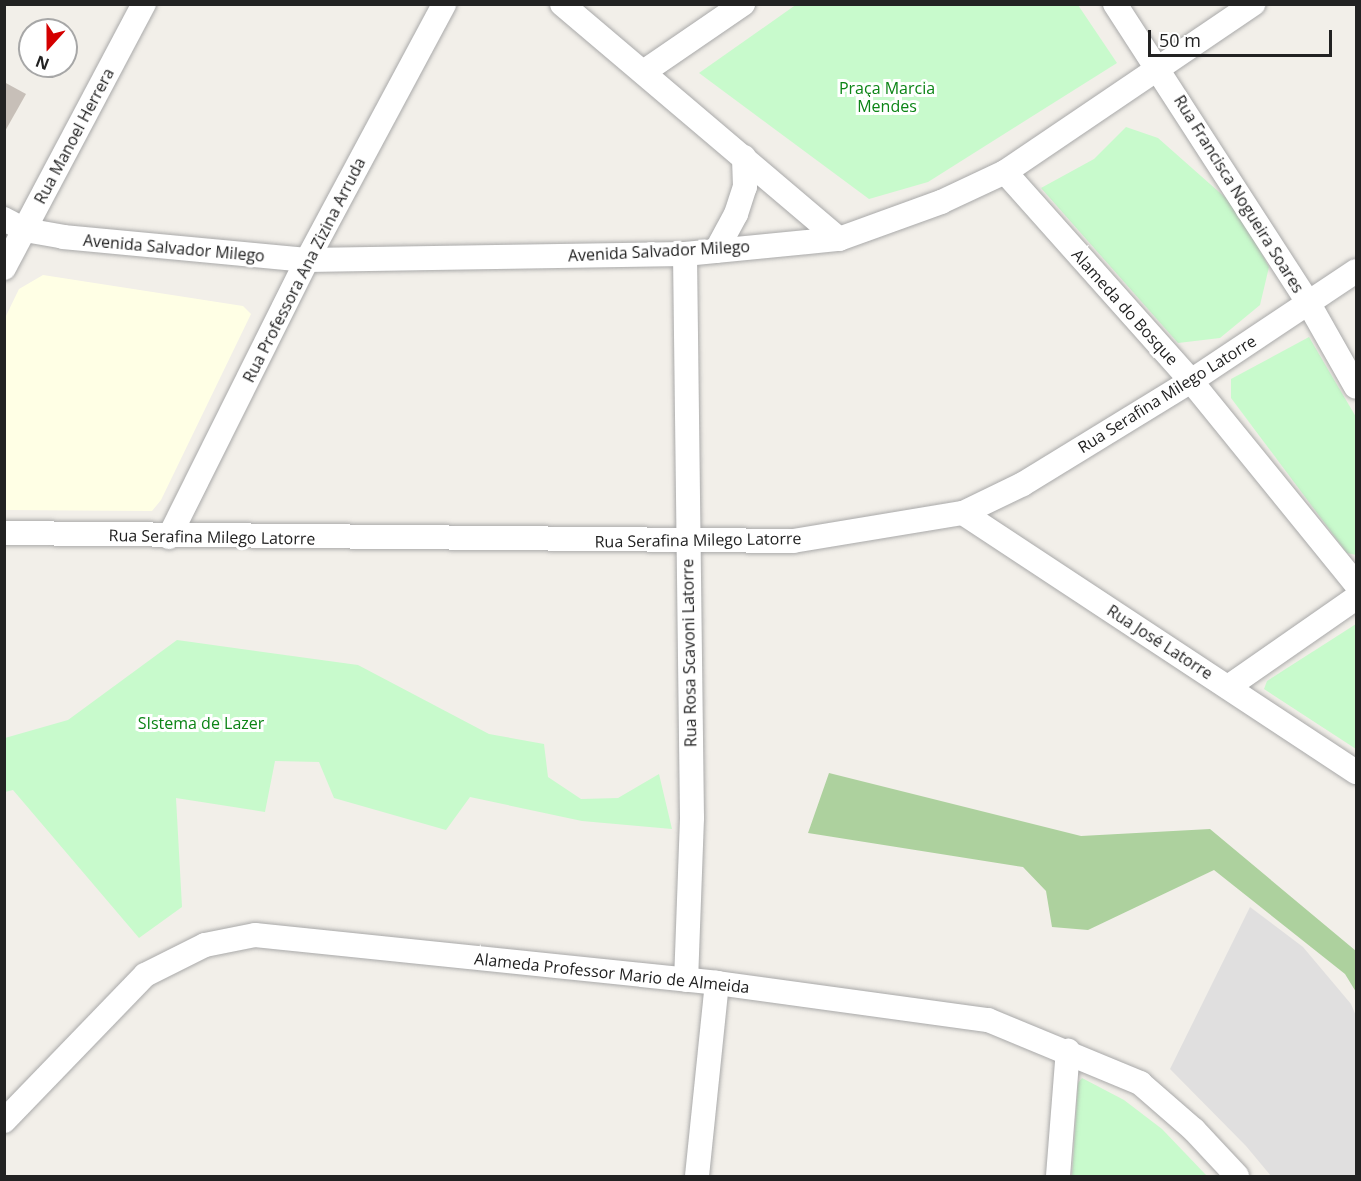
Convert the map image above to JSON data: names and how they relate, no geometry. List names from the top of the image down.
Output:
{
  "streets": {
    "street": [
      "Rua Manoel Herrera",
      "Rua Francisca Nogueira Soares",
      "Avenida Salvador Milego",
      "Rua Professora Ana Zizina Arruda",
      "Alameda do Bosque",
      "Rua Serafina Milego Latorre",
      "Rua José Latorre",
      "Rua Rosa Scavoni Latorre",
      "Alameda Professor Mario de Almeida"
    ]
  },
  "crossings": [
    ["Rua Manoel Herrera", "Avenida Salvador Milego"],
    ["Rua Francisca Nogueira Soares", "Avenida Salvador Milego"],
    ["Rua Francisca Nogueira Soares", "Rua Serafina Milego Latorre"],
    ["Avenida Salvador Milego", "Rua Professora Ana Zizina Arruda"],
    ["Avenida Salvador Milego", "Alameda do Bosque"],
    ["Avenida Salvador Milego", "Rua Rosa Scavoni Latorre"],
    ["Rua Professora Ana Zizina Arruda", "Rua Serafina Milego Latorre"],
    ["Alameda do Bosque", "Rua Serafina Milego Latorre"],
    ["Rua Serafina Milego Latorre", "Rua José Latorre"],
    ["Rua Serafina Milego Latorre", "Rua Rosa Scavoni Latorre"],
    ["Rua Rosa Scavoni Latorre", "Alameda Professor Mario de Almeida"]
  ],
  "parks": ["Praça Marcia Mendes", "SIstema de Lazer"],
  "scale_bar": "50 m",
  "north": "bottom"
}
